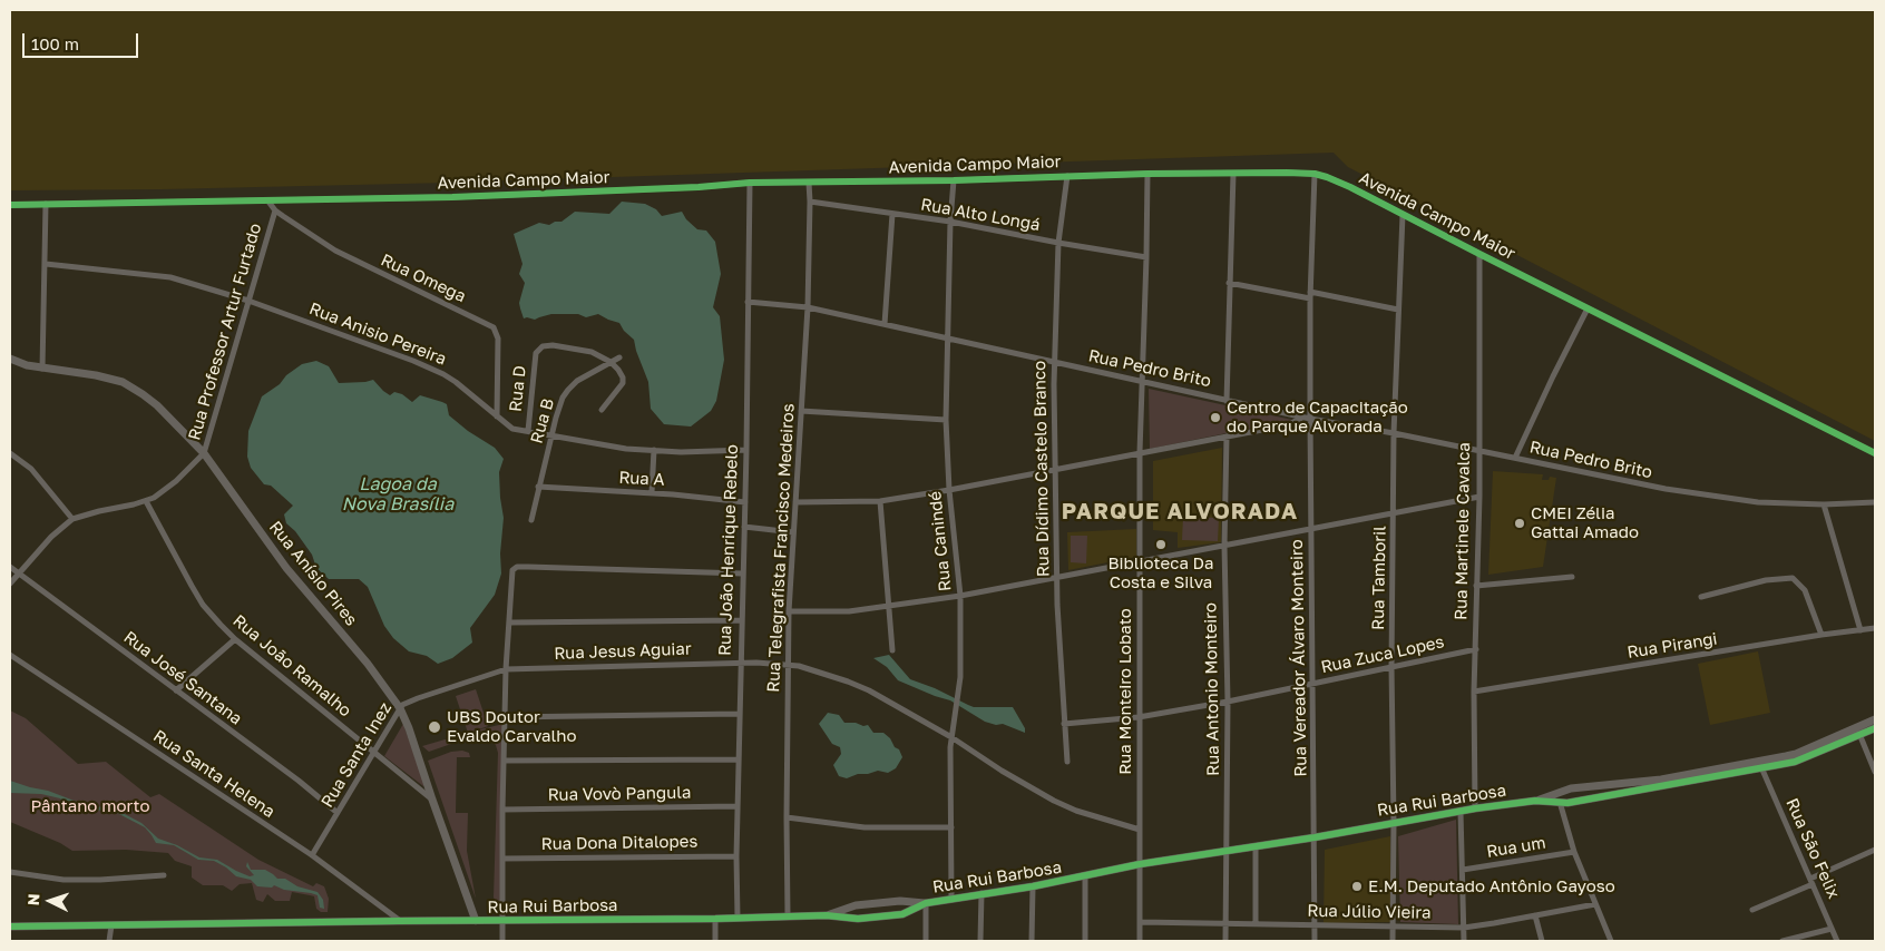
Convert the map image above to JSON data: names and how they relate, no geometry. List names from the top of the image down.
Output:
{
  "streets": {
    "street": [
      "Avenida Campo Maior",
      "Rua Alto Longá",
      "Rua Omega",
      "Rua Professor Artur Furtado",
      "Rua Anisio Pereira",
      "Rua Pedro Brito",
      "Rua D",
      "Rua B",
      "Rua Dídimo Castelo Branco",
      "Rua A",
      "Rua Martinele Cavalca",
      "Rua Canindé",
      "Rua Telegrafista Francisco Medeiros",
      "Rua João Henrique Rebelo",
      "Rua Anísio Pires",
      "Rua Tamboril",
      "Rua Pirangi",
      "Rua Jesus Aguiar",
      "Rua Zuca Lopes",
      "Rua Vereador Álvaro Monteiro",
      "Rua João Ramalho",
      "Rua José Santana",
      "Rua Antonio Monteiro",
      "Rua Monteiro Lobato",
      "Rua Santa Inez",
      "Rua Santa Helena",
      "Rua Vovò Pangula",
      "Rua Rui Barbosa",
      "Rua Dona Ditalopes",
      "Rua um",
      "Rua São Felix",
      "Rua Júlio Vieira"
    ]
  },
  "crossings": [
    ["Avenida Campo Maior", "Rua Omega"],
    ["Avenida Campo Maior", "Rua Dídimo Castelo Branco"],
    ["Avenida Campo Maior", "Rua Martinele Cavalca"],
    ["Avenida Campo Maior", "Rua Canindé"],
    ["Avenida Campo Maior", "Rua Telegrafista Francisco Medeiros"],
    ["Avenida Campo Maior", "Rua João Henrique Rebelo"],
    ["Avenida Campo Maior", "Rua Tamboril"],
    ["Avenida Campo Maior", "Rua Vereador Álvaro Monteiro"],
    ["Avenida Campo Maior", "Rua Monteiro Lobato"],
    ["Rua Alto Longá", "Rua Dídimo Castelo Branco"],
    ["Rua Alto Longá", "Rua Canindé"],
    ["Rua Alto Longá", "Rua Telegrafista Francisco Medeiros"],
    ["Rua Alto Longá", "Rua Monteiro Lobato"],
    ["Rua Omega", "Rua Professor Artur Furtado"],
    ["Rua Omega", "Rua Anisio Pereira"],
    ["Rua Professor Artur Furtado", "Rua Anisio Pereira"],
    ["Rua Professor Artur Furtado", "Rua Anísio Pires"],
    ["Rua Professor Artur Furtado", "Rua João Ramalho"],
    ["Rua Professor Artur Furtado", "Rua José Santana"],
    ["Rua Anisio Pereira", "Rua D"],
    ["Rua Anisio Pereira", "Rua B"],
    ["Rua Anisio Pereira", "Rua João Henrique Rebelo"],
    ["Rua Pedro Brito", "Rua Dídimo Castelo Branco"],
    ["Rua Pedro Brito", "Rua Martinele Cavalca"],
    ["Rua Pedro Brito", "Rua Canindé"],
    ["Rua Pedro Brito", "Rua Telegrafista Francisco Medeiros"],
    ["Rua Pedro Brito", "Rua João Henrique Rebelo"],
    ["Rua Pedro Brito", "Rua Tamboril"],
    ["Rua Pedro Brito", "Rua Vereador Álvaro Monteiro"],
    ["Rua Pedro Brito", "Rua Monteiro Lobato"],
    ["Rua D", "Rua B"],
    ["Rua B", "Rua A"],
    ["Rua Dídimo Castelo Branco", "Rua Zuca Lopes"],
    ["Rua A", "Rua João Henrique Rebelo"],
    ["Rua Martinele Cavalca", "Rua Pirangi"],
    ["Rua Martinele Cavalca", "Rua Zuca Lopes"],
    ["Rua Martinele Cavalca", "Rua Rui Barbosa"],
    ["Rua Canindé", "Rua Jesus Aguiar"],
    ["Rua Canindé", "Rua Rui Barbosa"],
    ["Rua Telegrafista Francisco Medeiros", "Rua Jesus Aguiar"],
    ["Rua Telegrafista Francisco Medeiros", "Rua Rui Barbosa"],
    ["Rua João Henrique Rebelo", "Rua Jesus Aguiar"],
    ["Rua João Henrique Rebelo", "Rua Vovò Pangula"],
    ["Rua João Henrique Rebelo", "Rua Rui Barbosa"],
    ["Rua João Henrique Rebelo", "Rua Dona Ditalopes"],
    ["Rua Anísio Pires", "Rua João Ramalho"],
    ["Rua Anísio Pires", "Rua Santa Inez"],
    ["Rua Anísio Pires", "Rua Rui Barbosa"],
    ["Rua Tamboril", "Rua Zuca Lopes"],
    ["Rua Tamboril", "Rua Rui Barbosa"],
    ["Rua Tamboril", "Rua Júlio Vieira"],
    ["Rua Jesus Aguiar", "Rua Monteiro Lobato"],
    ["Rua Jesus Aguiar", "Rua Santa Inez"],
    ["Rua Zuca Lopes", "Rua Vereador Álvaro Monteiro"],
    ["Rua Zuca Lopes", "Rua Antonio Monteiro"],
    ["Rua Zuca Lopes", "Rua Monteiro Lobato"],
    ["Rua Vereador Álvaro Monteiro", "Rua Rui Barbosa"],
    ["Rua Vereador Álvaro Monteiro", "Rua Júlio Vieira"],
    ["Rua João Ramalho", "Rua Santa Inez"],
    ["Rua José Santana", "Rua Santa Inez"],
    ["Rua Antonio Monteiro", "Rua Rui Barbosa"],
    ["Rua Antonio Monteiro", "Rua Júlio Vieira"],
    ["Rua Monteiro Lobato", "Rua Rui Barbosa"],
    ["Rua Monteiro Lobato", "Rua Júlio Vieira"],
    ["Rua Santa Inez", "Rua Santa Helena"],
    ["Rua Santa Helena", "Rua Rui Barbosa"],
    ["Rua Rui Barbosa", "Rua São Felix"]
  ],
  "districts": ["PARQUE ALVORADA"],
  "water": ["Lagoa da Nova Brasília"],
  "parks": ["Pântano morto"],
  "places": [
    "Centro de Capacitação do Parque Alvorada",
    "CMEI Zélia Gattai Amado",
    "Biblioteca Da Costa e Silva",
    "UBS Doutor Evaldo Carvalho",
    "E.M. Deputado Antônio Gayoso"
  ],
  "scale_bar": "100 m",
  "north": "left"
}
